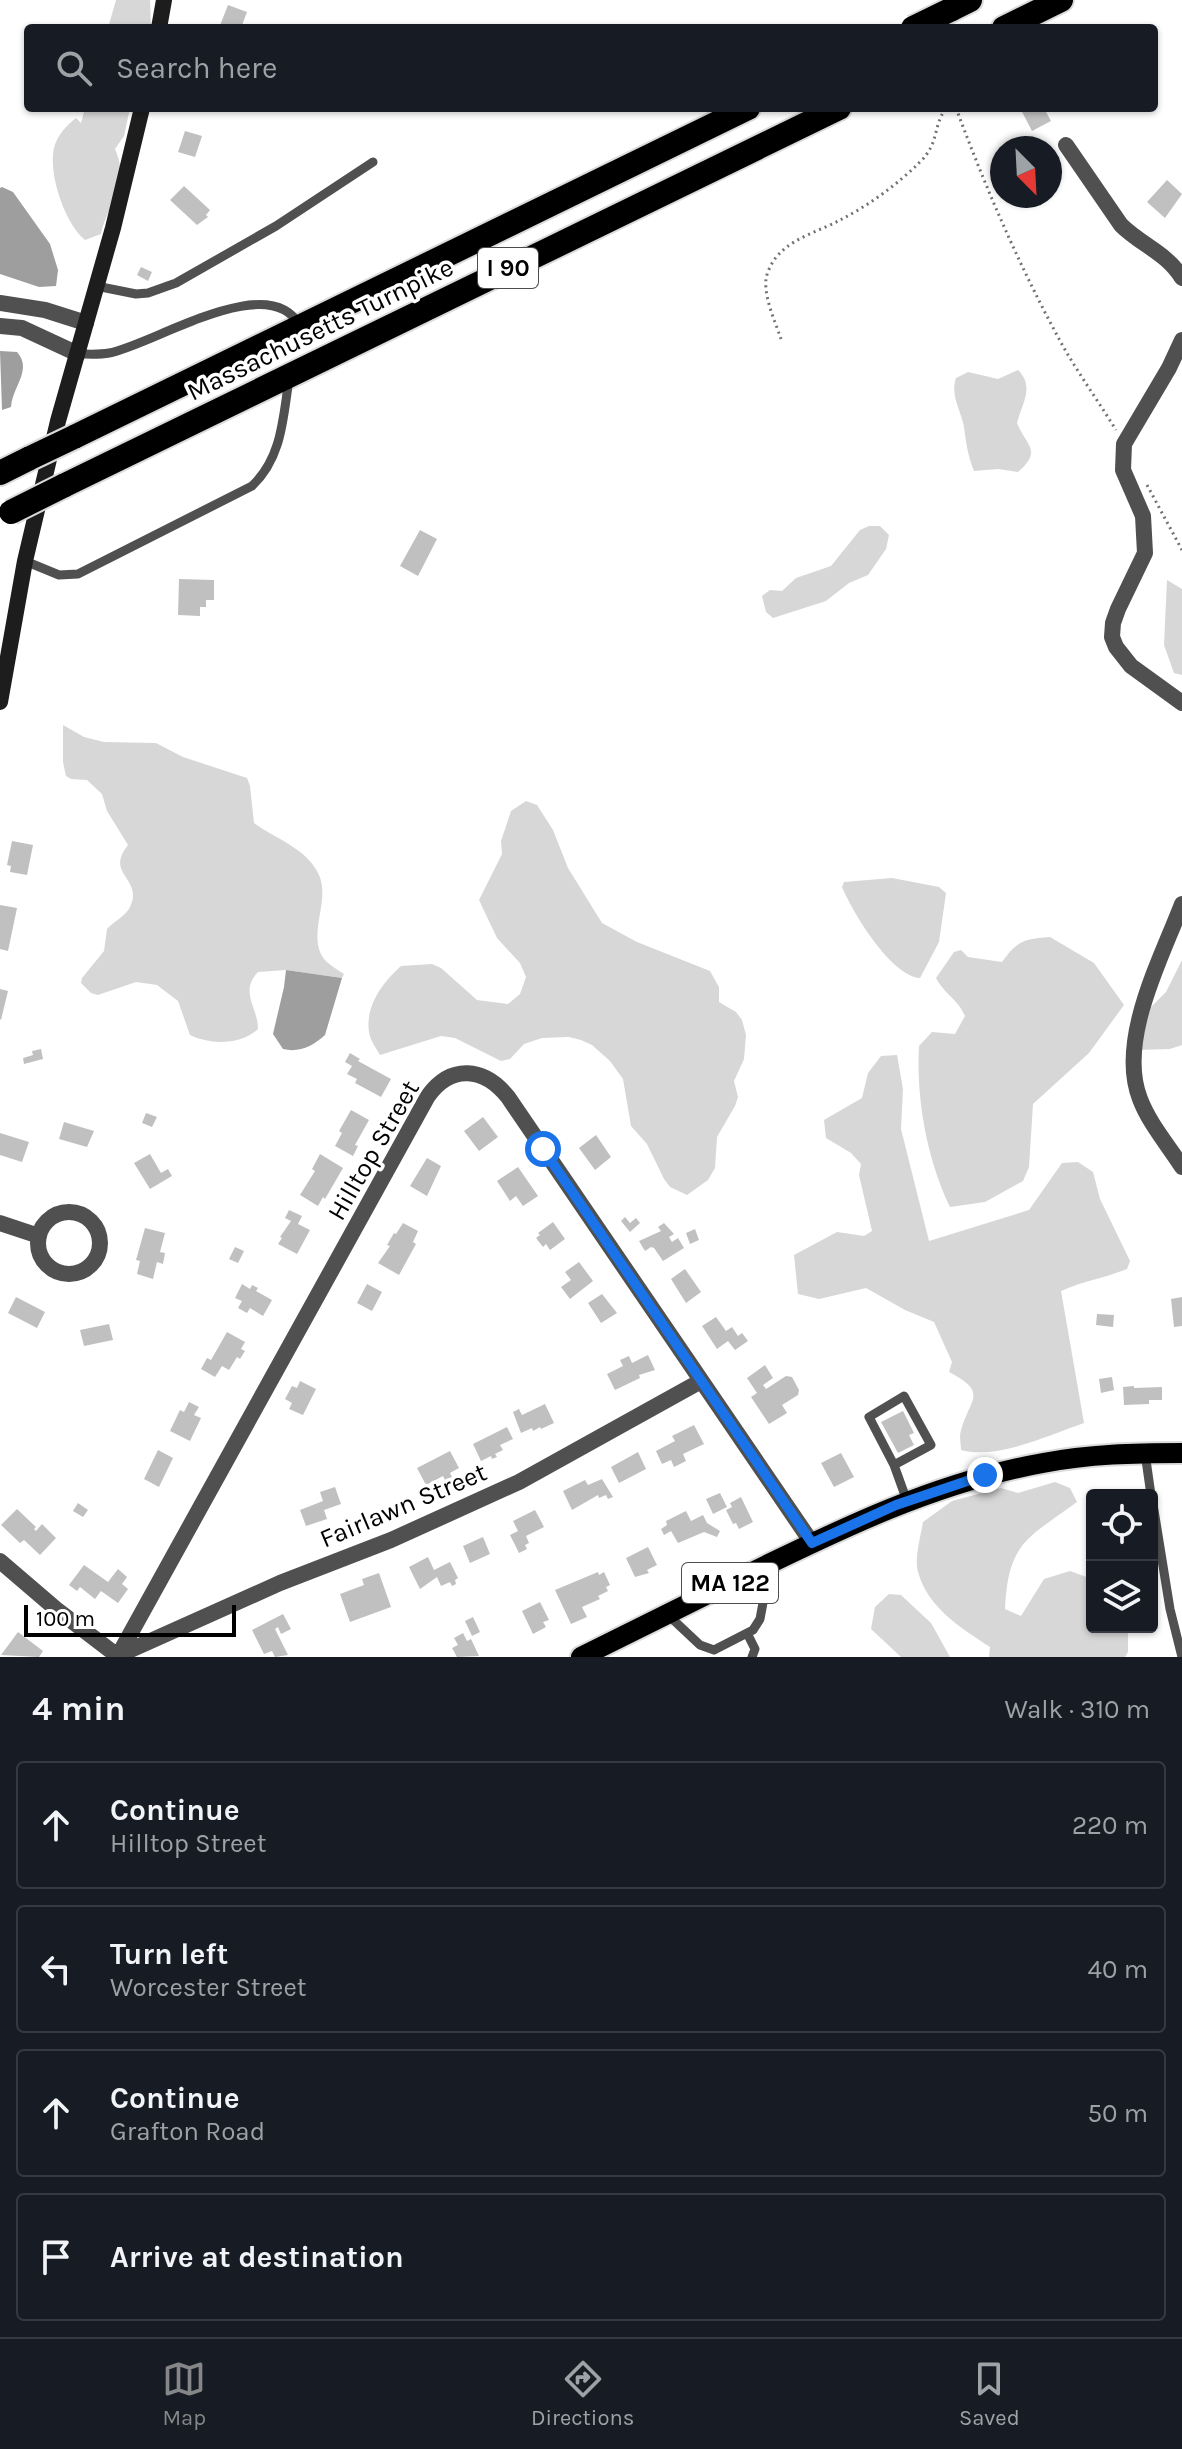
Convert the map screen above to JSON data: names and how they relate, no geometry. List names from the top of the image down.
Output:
{
  "streets": {
    "highway": ["I 90", "Massachusetts Turnpike"],
    "main road": ["MA 122"],
    "street": ["Hilltop Street", "Fairlawn Street"]
  },
  "crossings": [
    ["Hilltop Street", "Fairlawn Street"],
    ["Hilltop Street", "MA 122"]
  ],
  "scale_bar": "100 m",
  "north": "bottom right",
  "page": {
    "search": "Search here",
    "scale": "100 m",
    "heading": ["4 min", "Walk · 310 m"],
    "list": [
      ["Continue", "Hilltop Street", "220 m"],
      ["Turn left", "Worcester Street", "40 m"],
      ["Continue", "Grafton Road", "50 m"],
      "Arrive at destination"
    ],
    "nav": ["Map", "Directions", "Saved"]
  }
}
